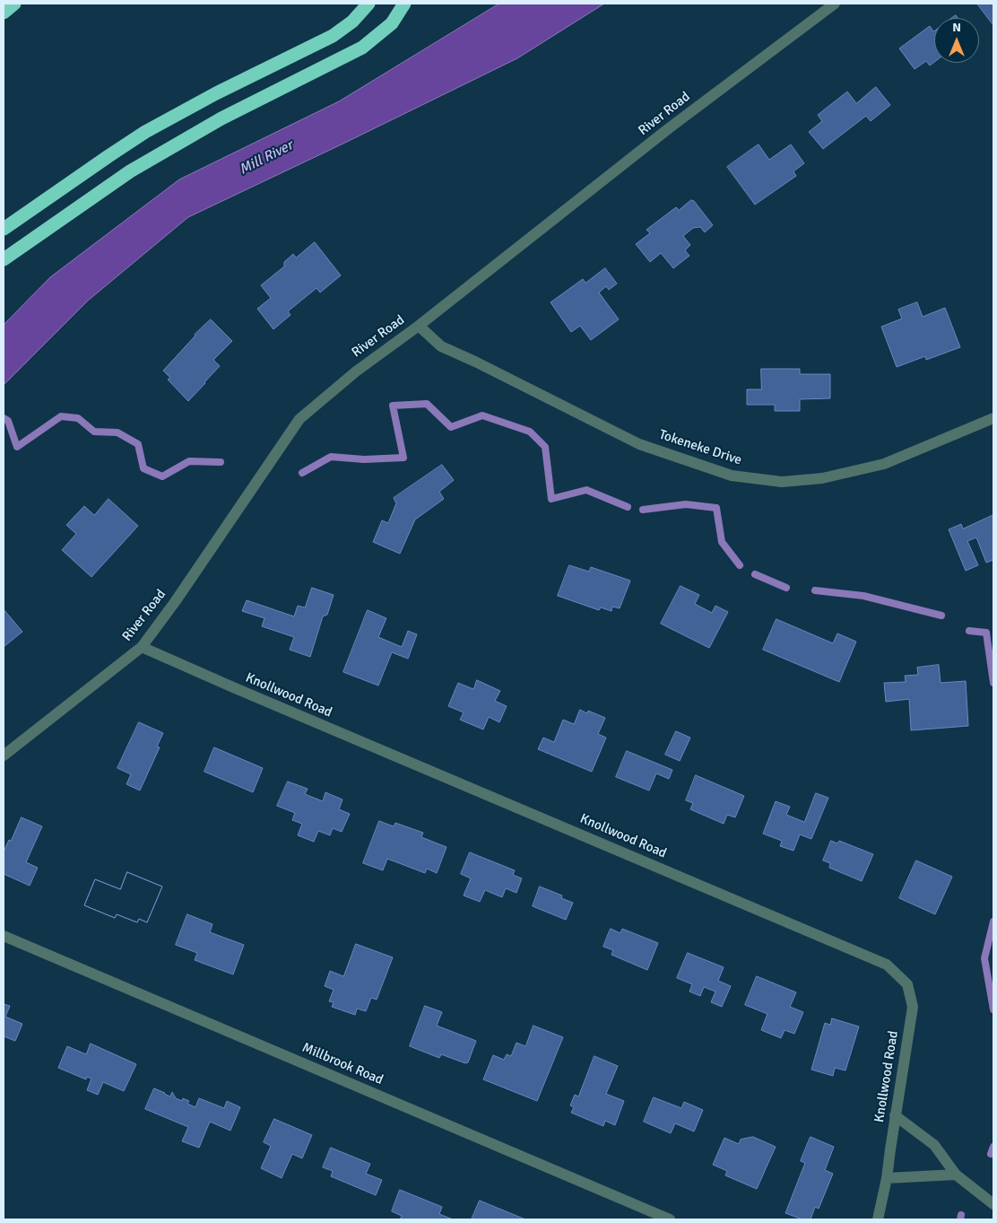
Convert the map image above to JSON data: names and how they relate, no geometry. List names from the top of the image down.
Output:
{
  "streets": {
    "street": [
      "River Road",
      "Tokeneke Drive",
      "Knollwood Road",
      "Millbrook Road"
    ]
  },
  "crossings": [
    ["River Road", "Tokeneke Drive"],
    ["River Road", "Knollwood Road"]
  ],
  "water": ["Mill River"],
  "north": "top"
}
